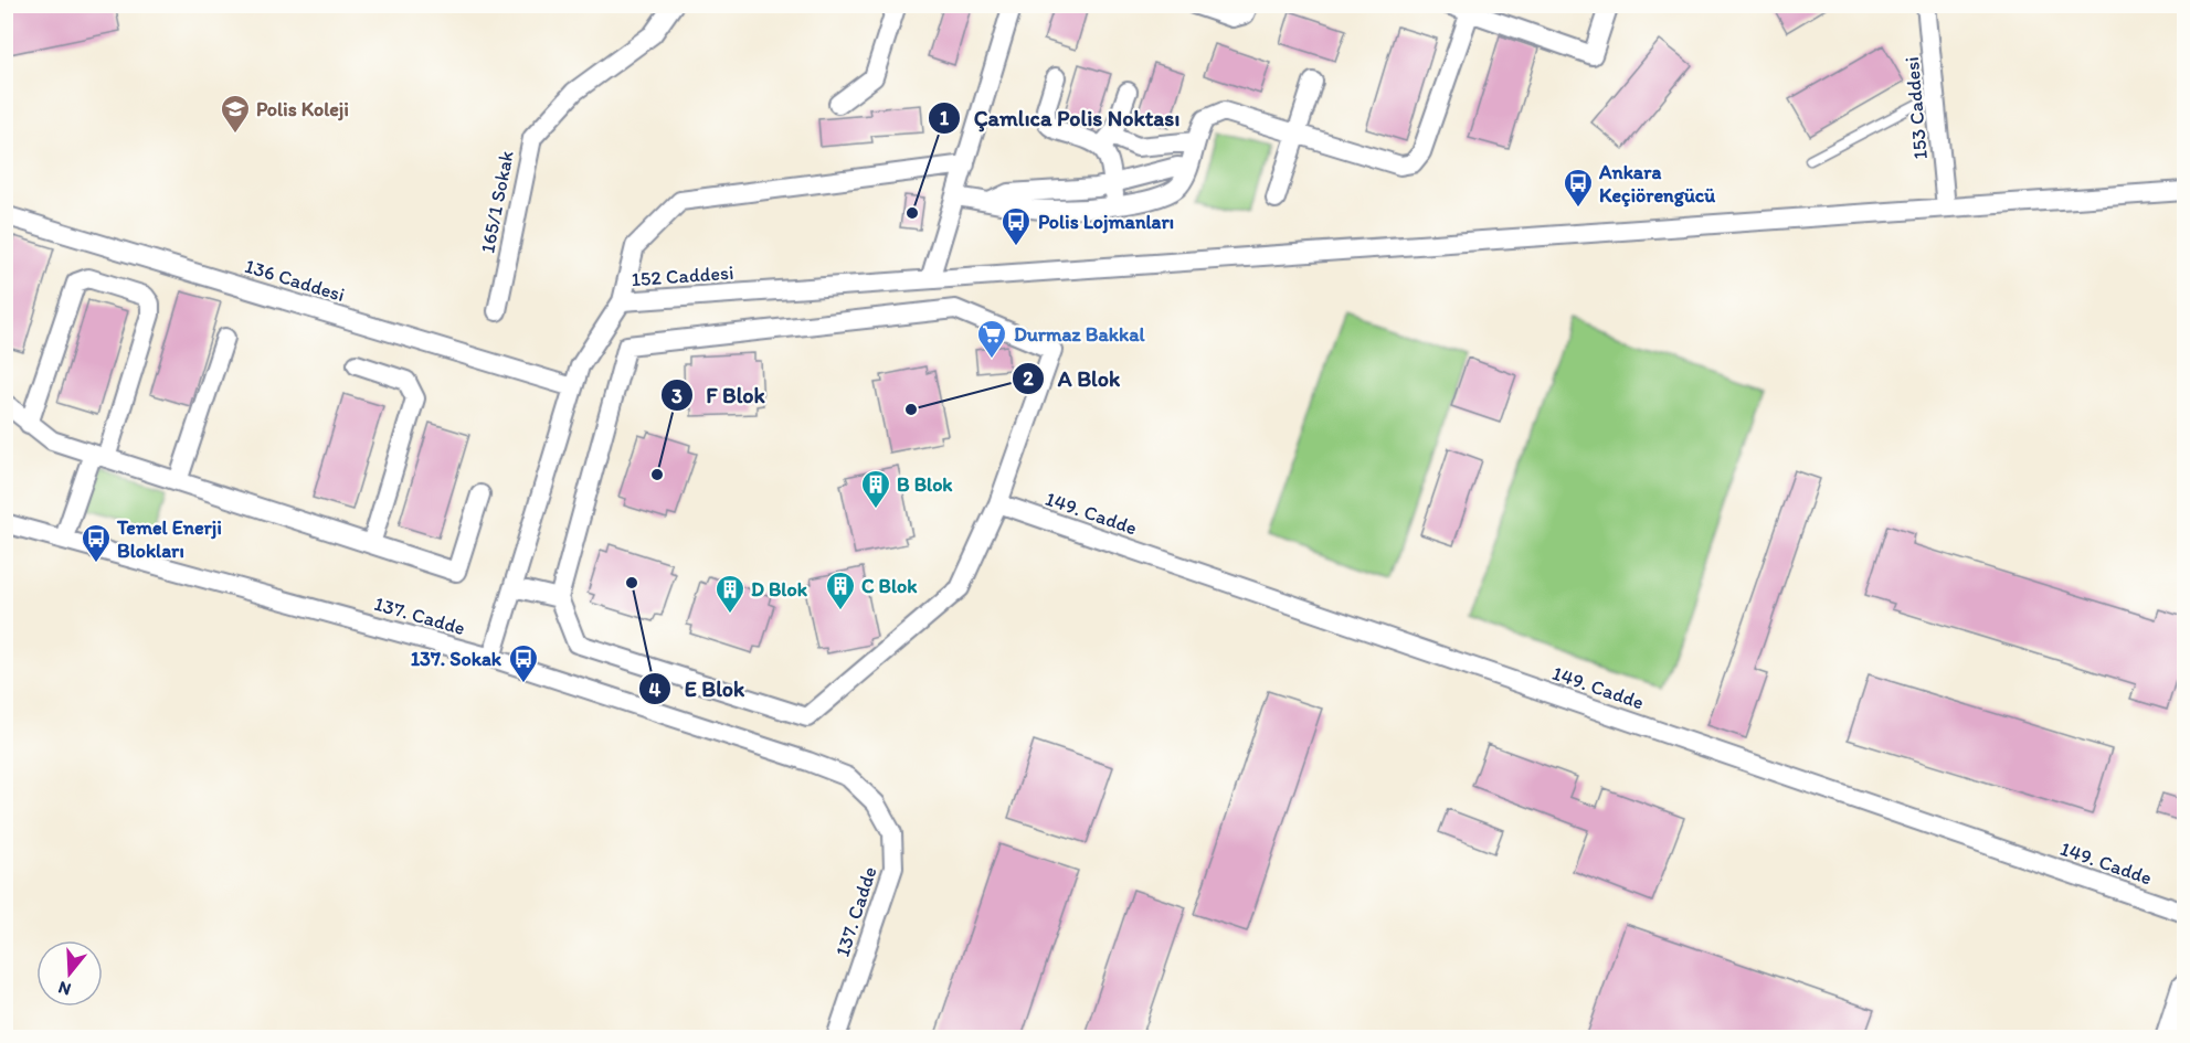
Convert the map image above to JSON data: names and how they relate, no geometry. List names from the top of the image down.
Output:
{
  "streets": {
    "street": [
      "153 Caddesi",
      "165/1 Sokak",
      "152 Caddesi",
      "136 Caddesi",
      "149. Cadde",
      "137. Cadde"
    ]
  },
  "crossings": [
    ["153 Caddesi", "152 Caddesi"],
    ["152 Caddesi", "136 Caddesi"],
    ["152 Caddesi", "137. Cadde"]
  ],
  "places": {
    "school or university": ["Polis Koleji"],
    "bus stop": [
      "Ankara Keçiörengücü",
      "Polis Lojmanları",
      "Temel Enerji Blokları",
      "137. Sokak"
    ],
    "other": [
      "Çamlıca Polis Noktası",
      "A Blok",
      "F Blok",
      "E Blok"
    ],
    "supermarket": ["Durmaz Bakkal"],
    "building": ["B Blok", "C Blok", "D Blok"]
  },
  "north": "bottom"
}
